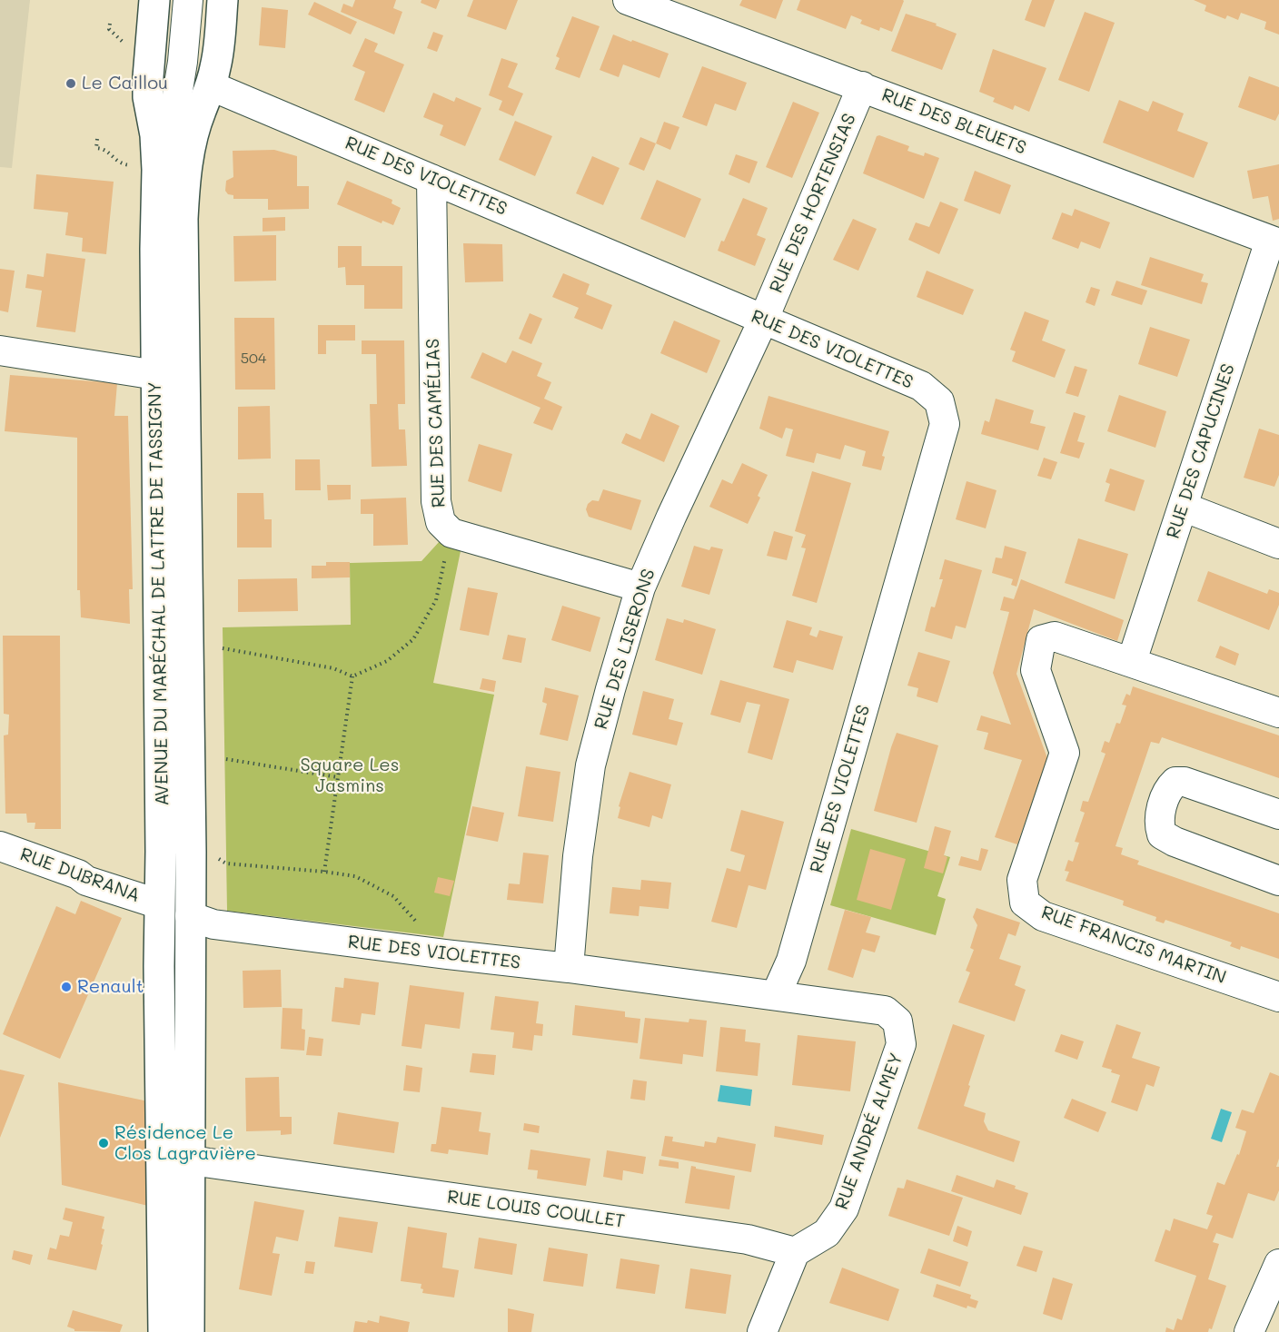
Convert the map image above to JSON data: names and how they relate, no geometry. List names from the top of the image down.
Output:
{
  "streets": {
    "main road": ["AVENUE DU MARÉCHAL DE LATTRE DE TASSIGNY"],
    "street": [
      "RUE DES BLEUETS",
      "RUE DES VIOLETTES",
      "RUE DES HORTENSIAS",
      "RUE DES CAMÉLIAS",
      "RUE DES CAPUCINES",
      "RUE DES LISERONS",
      "RUE DUBRANA",
      "RUE FRANCIS MARTIN",
      "RUE ANDRÉ ALMEY",
      "RUE LOUIS COULLET"
    ]
  },
  "crossings": [
    ["RUE DES BLEUETS", "RUE DES HORTENSIAS"],
    ["RUE DES BLEUETS", "RUE DES CAPUCINES"],
    ["RUE DES VIOLETTES", "RUE DES HORTENSIAS"],
    ["RUE DES VIOLETTES", "RUE DES CAMÉLIAS"],
    ["RUE DES VIOLETTES", "AVENUE DU MARÉCHAL DE LATTRE DE TASSIGNY"],
    ["RUE DES VIOLETTES", "RUE DES LISERONS"],
    ["RUE DES VIOLETTES", "RUE ANDRÉ ALMEY"],
    ["RUE DES HORTENSIAS", "RUE DES LISERONS"],
    ["RUE DES CAMÉLIAS", "RUE DES LISERONS"],
    ["RUE DES CAPUCINES", "RUE FRANCIS MARTIN"],
    ["AVENUE DU MARÉCHAL DE LATTRE DE TASSIGNY", "RUE DUBRANA"],
    ["AVENUE DU MARÉCHAL DE LATTRE DE TASSIGNY", "RUE LOUIS COULLET"],
    ["RUE ANDRÉ ALMEY", "RUE LOUIS COULLET"]
  ],
  "parks": ["Square Les Jasmins"],
  "places": ["Le Caillou", "Renault", "Résidence Le Clos Lagravière"],
  "house_numbers": ["504"]
}
